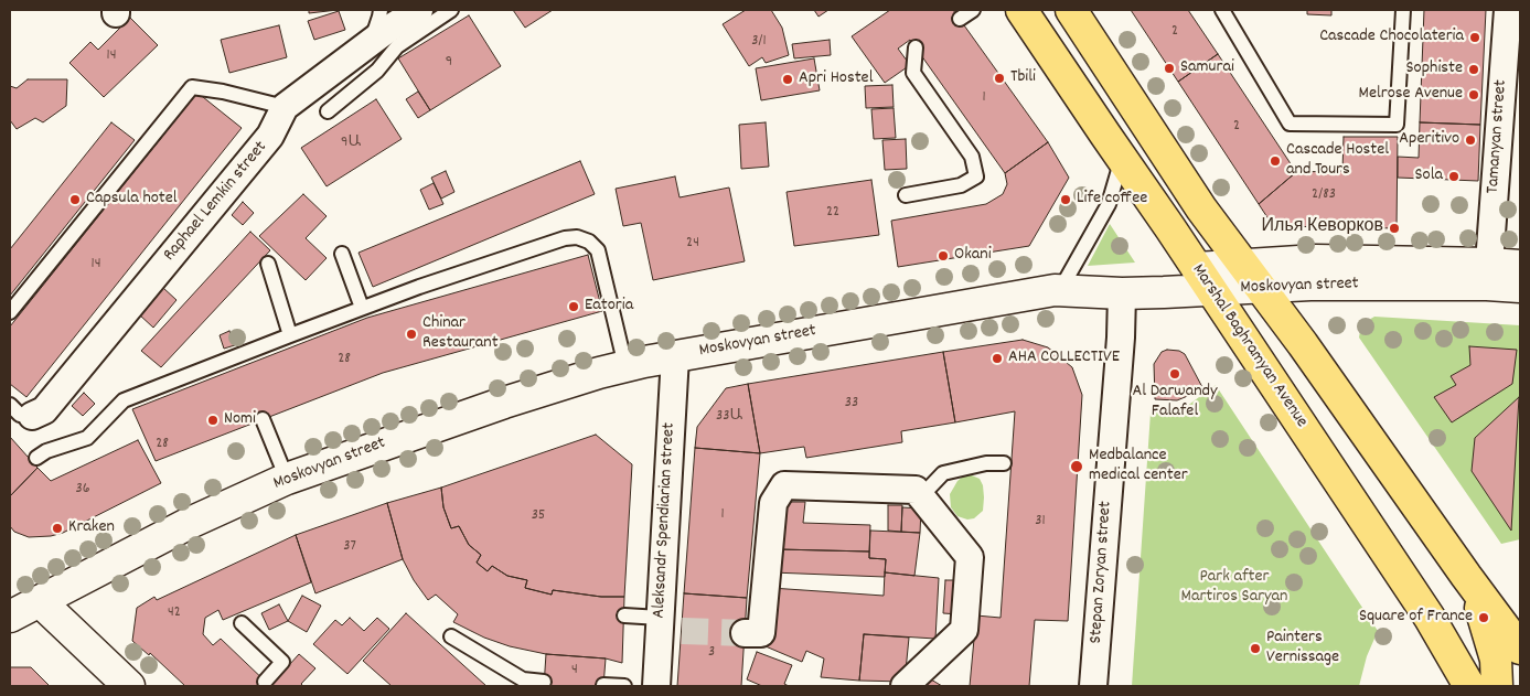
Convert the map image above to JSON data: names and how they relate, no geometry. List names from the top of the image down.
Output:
{
  "streets": {
    "main road": ["Moskovyan street", "Marshal Baghramyan Avenue"],
    "street": [
      "Tamanyan street",
      "Raphael Lemkin street",
      "Aleksandr Spendiarian street",
      "Stepan Zoryan street"
    ]
  },
  "crossings": [
    ["Tamanyan street", "Moskovyan street"],
    ["Moskovyan street", "Marshal Baghramyan Avenue"],
    ["Moskovyan street", "Aleksandr Spendiarian street"],
    ["Moskovyan street", "Stepan Zoryan street"]
  ],
  "parks": ["Park after Martiros Saryan"],
  "places": [
    "Cascade Chocolateria",
    "Samurai",
    "Sophiste",
    "Tbili",
    "Apri Hostel",
    "Melrose Avenue",
    "Aperitivo",
    "Cascade Hostel and Tours",
    "Sola",
    "Capsula hotel",
    "Life coffee",
    "Илья Кеворков",
    "Okani",
    "Eatoria",
    "Chinar Restaurant",
    "AHA COLLECTIVE",
    "Al Darwandy Falafel",
    "Nomi",
    "Medbalance medical center",
    "Kraken",
    "Square of France",
    "Painters Vernissage"
  ],
  "house_numbers": [
    "2",
    "3/1",
    "14",
    "9",
    "1",
    "2",
    "9Ա",
    "2/83",
    "22",
    "24",
    "14",
    "28",
    "33",
    "33Ա",
    "28",
    "36",
    "1",
    "35",
    "31",
    "37",
    "42",
    "3",
    "4"
  ]
}
